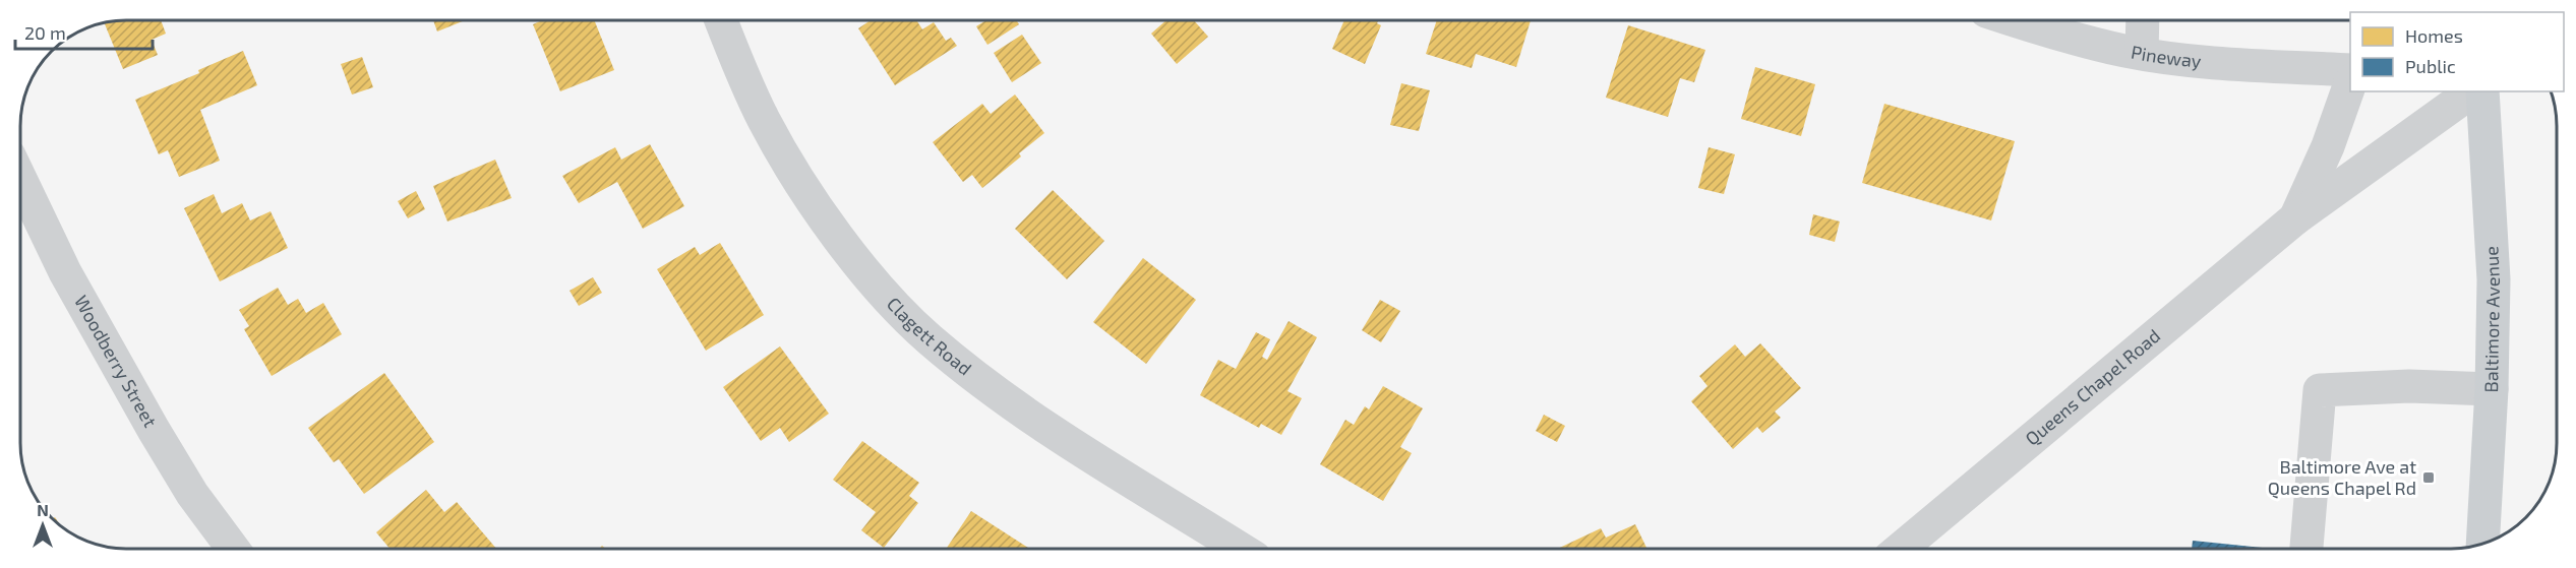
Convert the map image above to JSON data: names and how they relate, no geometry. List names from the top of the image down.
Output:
{
  "streets": {
    "main road": ["Baltimore Avenue"],
    "street": [
      "Pineway",
      "Clagett Road",
      "Woodberry Street",
      "Queens Chapel Road"
    ]
  },
  "places": {
    "transit": ["Baltimore Ave at Queens Chapel Rd"]
  },
  "legend": ["Homes", "Public"],
  "scale_bar": "20 m",
  "north": "top"
}
